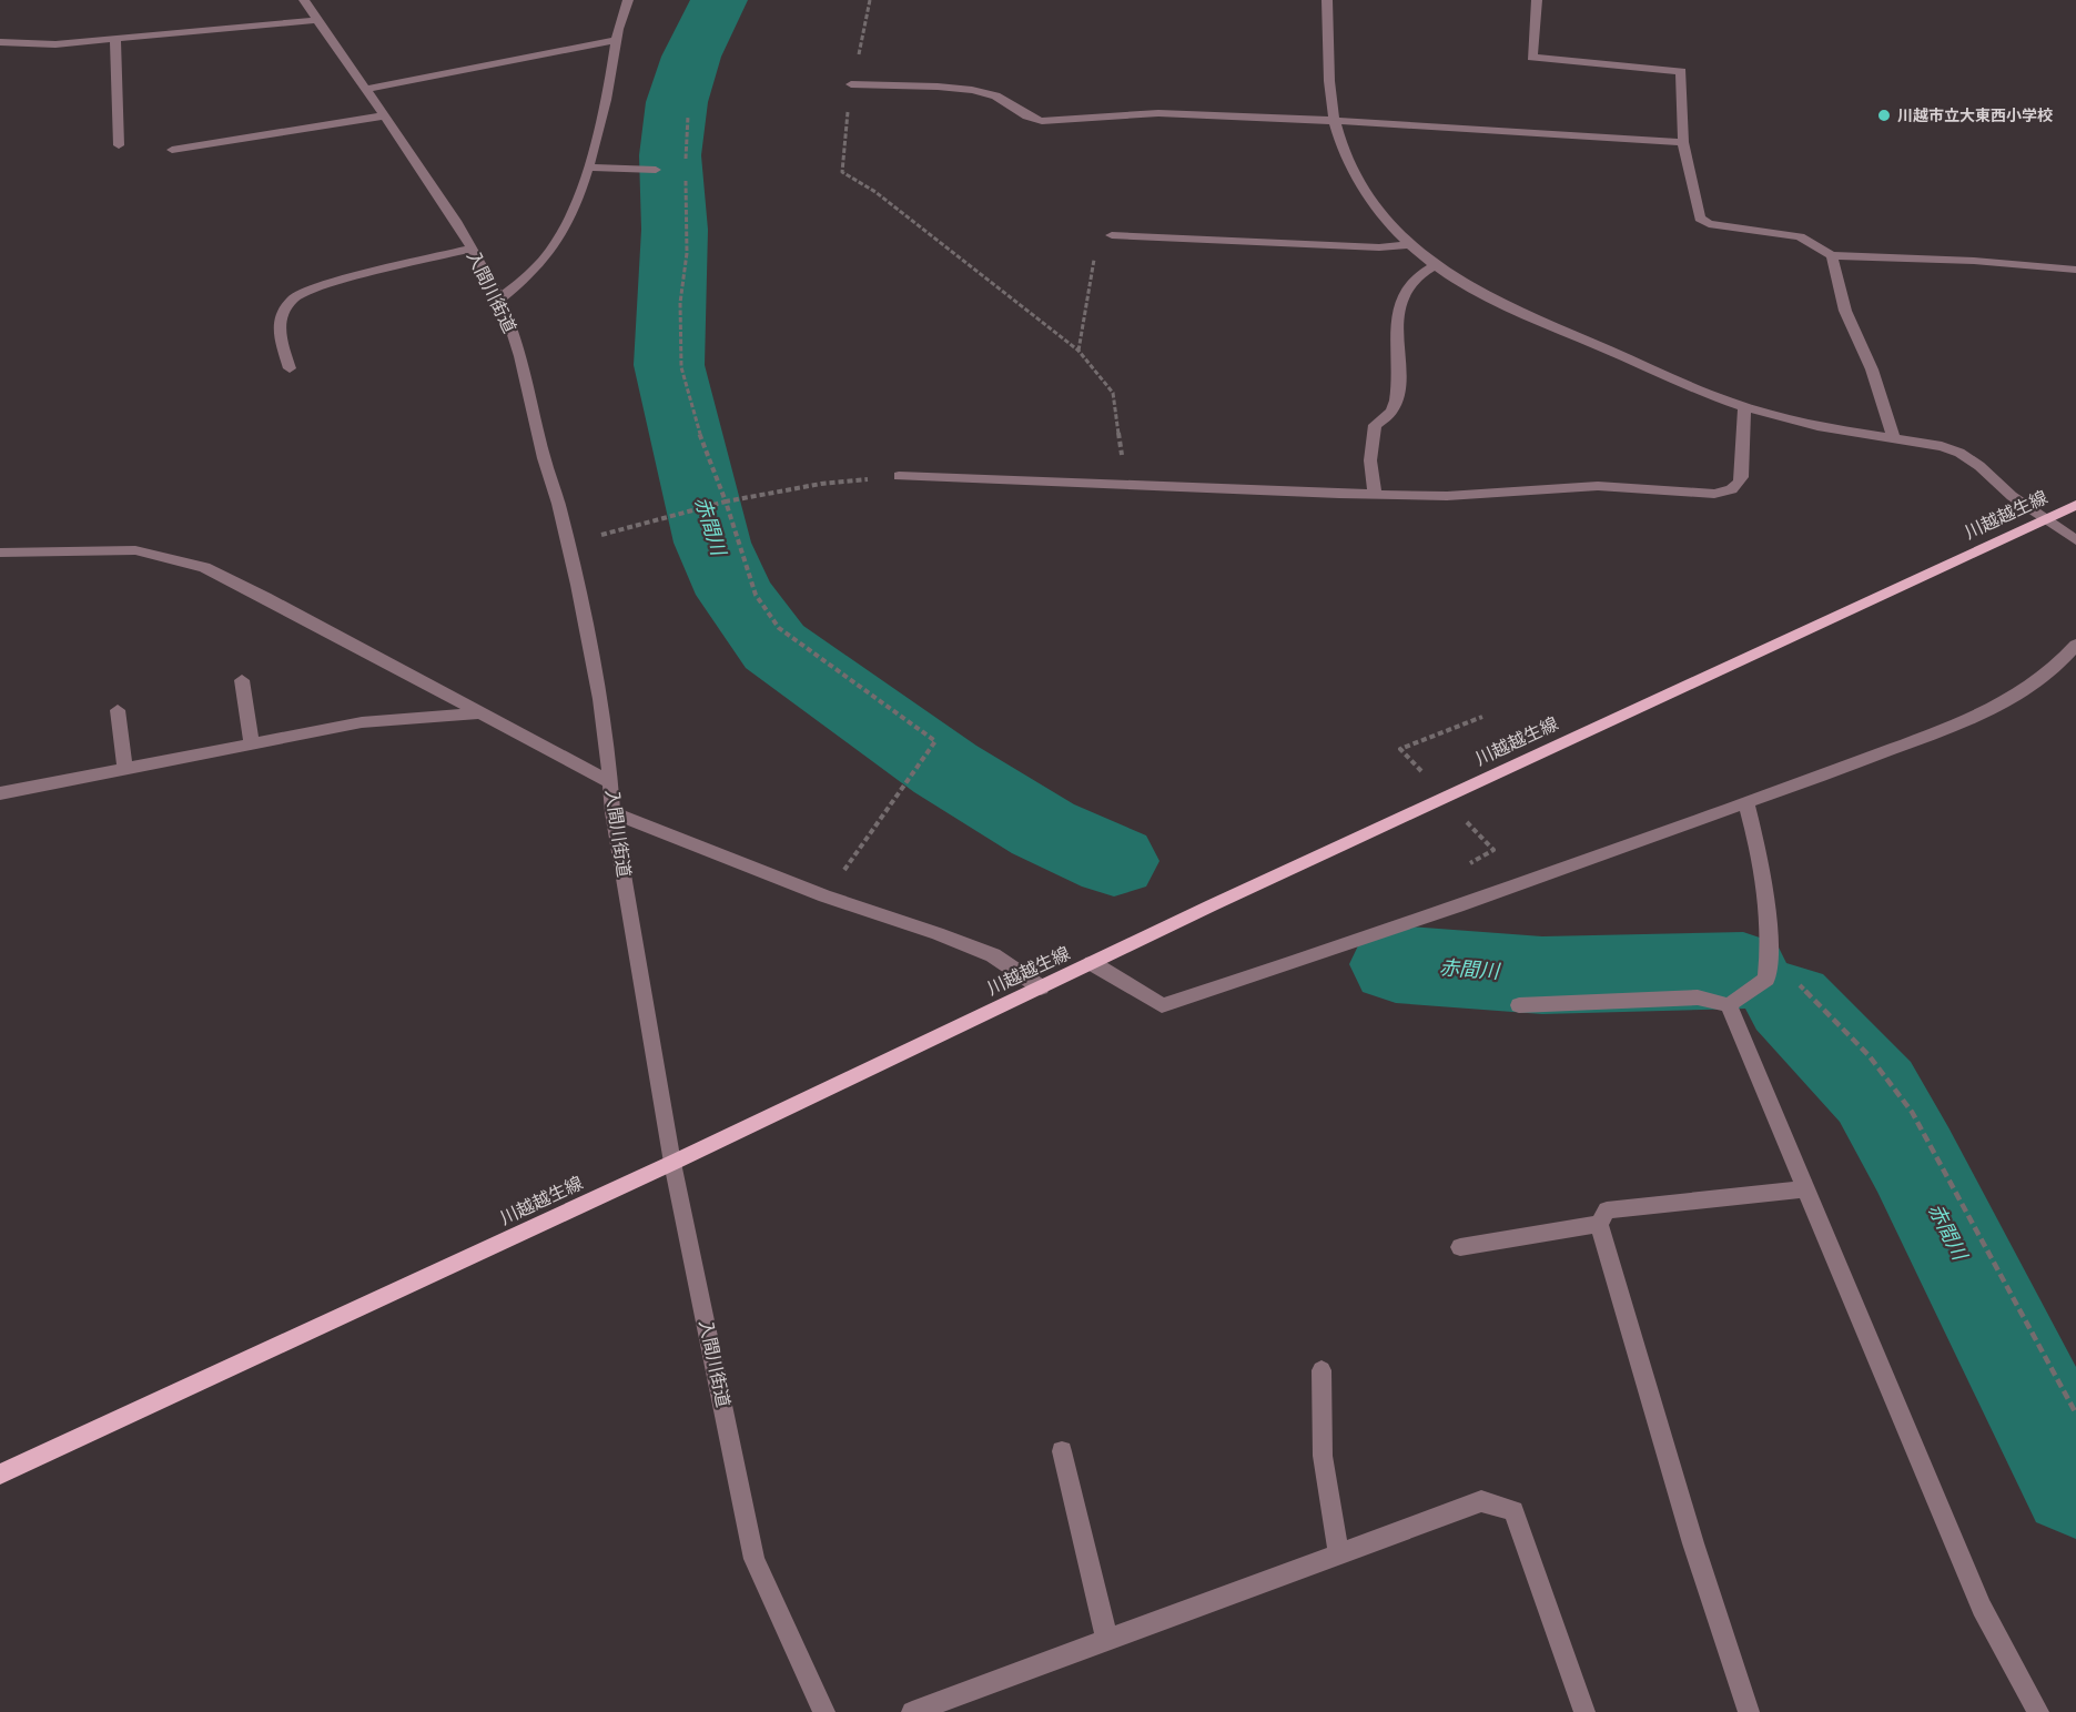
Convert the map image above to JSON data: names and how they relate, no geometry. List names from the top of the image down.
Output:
{
  "streets": {
    "main road": ["川越越生線"],
    "street": ["入間川街道"]
  },
  "crossings": [
    ["入間川街道", "川越越生線"]
  ],
  "water": ["赤間川"],
  "places": ["川越市立大東西小学校"]
}
